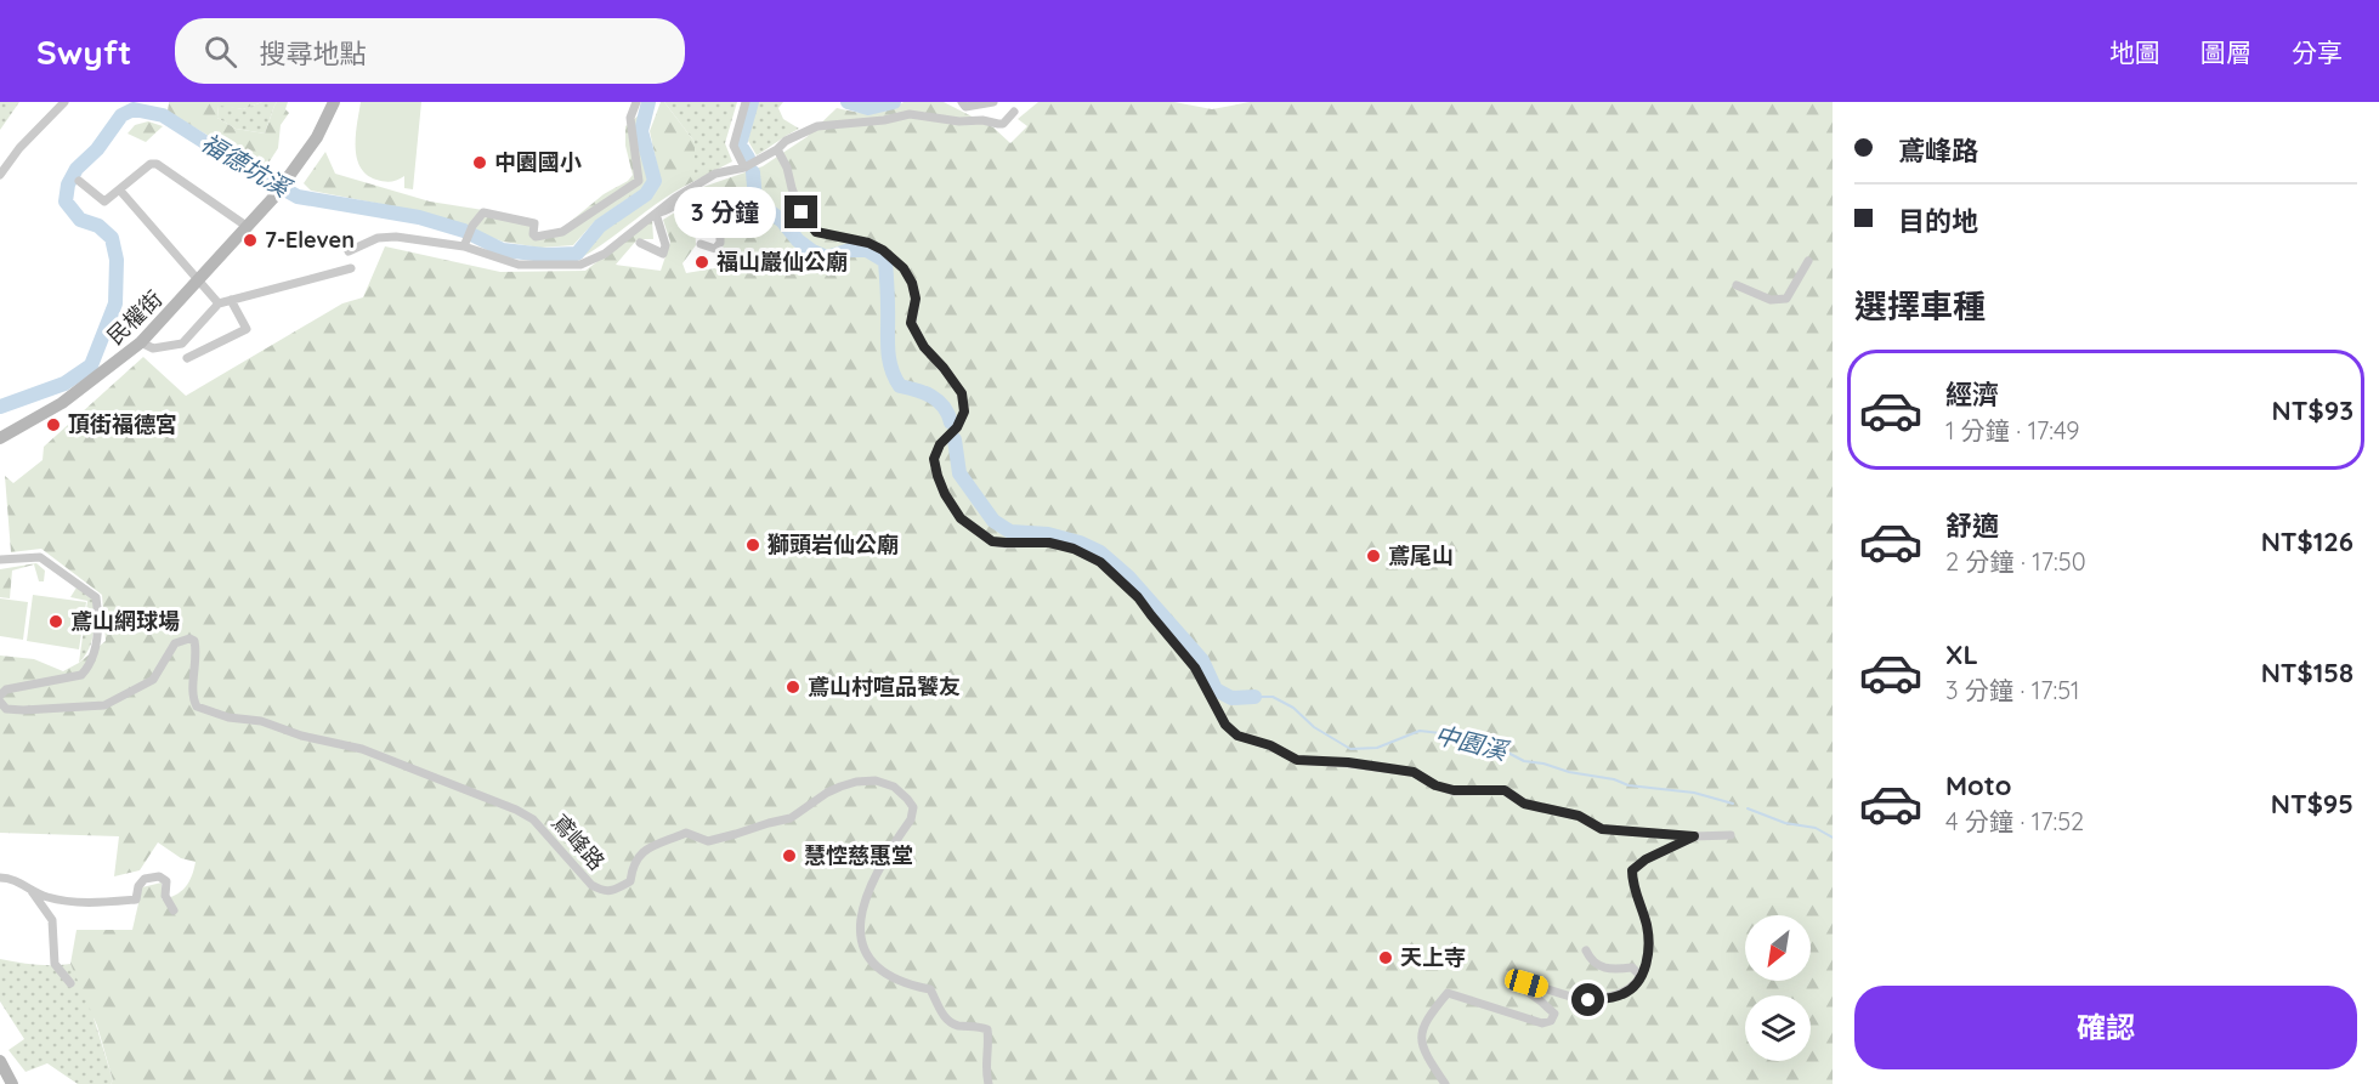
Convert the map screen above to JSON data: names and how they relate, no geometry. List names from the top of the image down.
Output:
{
  "streets": {
    "street": ["民權街", "鳶峰路"]
  },
  "water": ["福德坑溪", "中園溪"],
  "places": [
    "中園國小",
    "7-Eleven",
    "福山巖仙公廟",
    "頂街福德宮",
    "獅頭岩仙公廟",
    "鳶尾山",
    "鳶山網球場",
    "鳶山村喧品饕友",
    "慧悾慈惠堂",
    "天上寺"
  ],
  "north": "bottom left",
  "page": {
    "header": "Swyft",
    "search": "搜尋地點",
    "nav": ["地圖", "圖層", "分享"],
    "banner": ["鳶峰路", "目的地"],
    "bubble": "3 分鐘",
    "heading": "選擇車種",
    "list": [
      {
        "name": "經濟",
        "note": "1 分鐘 · 17:49",
        "value": "NT$93"
      },
      {
        "name": "舒適",
        "note": "2 分鐘 · 17:50",
        "value": "NT$126"
      },
      {
        "name": "XL",
        "note": "3 分鐘 · 17:51",
        "value": "NT$158"
      },
      {
        "name": "Moto",
        "note": "4 分鐘 · 17:52",
        "value": "NT$95"
      }
    ],
    "buttons": "確認"
  }
}
